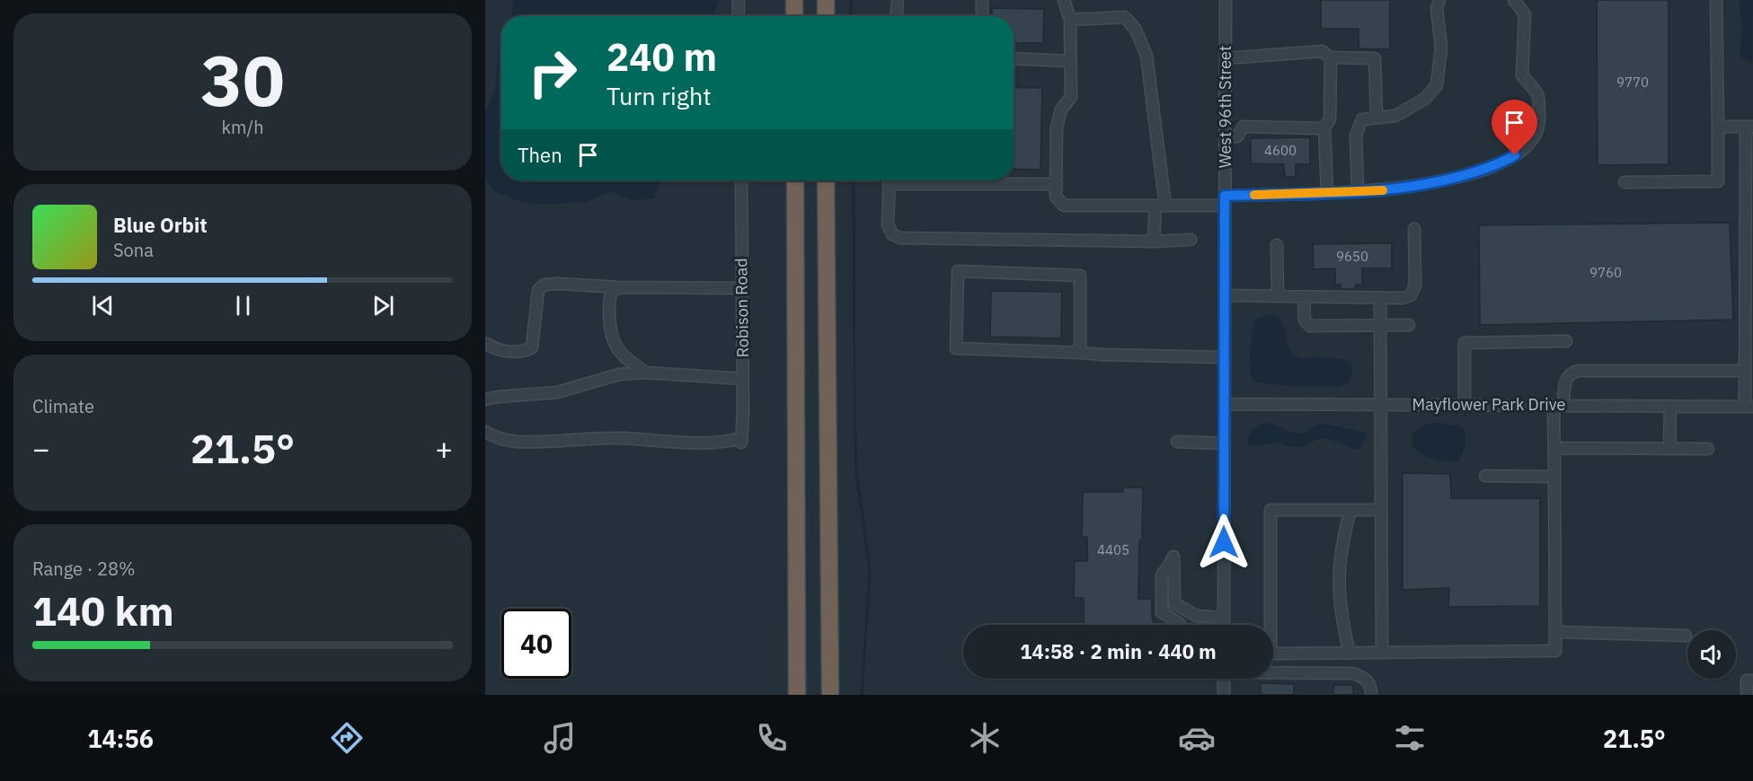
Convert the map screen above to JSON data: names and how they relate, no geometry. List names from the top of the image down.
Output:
{
  "streets": {
    "street": ["West 96th Street", "Robison Road", "Mayflower Park Drive"]
  },
  "crossings": [
    ["West 96th Street", "Mayflower Park Drive"]
  ],
  "house_numbers": [
    "9770",
    "4600",
    "9650",
    "9760",
    "4405"
  ],
  "page": {
    "tile": [
      ["30", "km/h"],
      "Climate",
      ["Range · 28%", "140 km"]
    ],
    "turn": ["240 m", "Turn right"],
    "then": "Then",
    "song": ["Blue Orbit", "Sona"],
    "heat": ["−", "21.5°", "+"],
    "limit": "40",
    "trip": "14:58 · 2 min · 440 m",
    "tabs": ["14:56", "21.5°"]
  }
}
